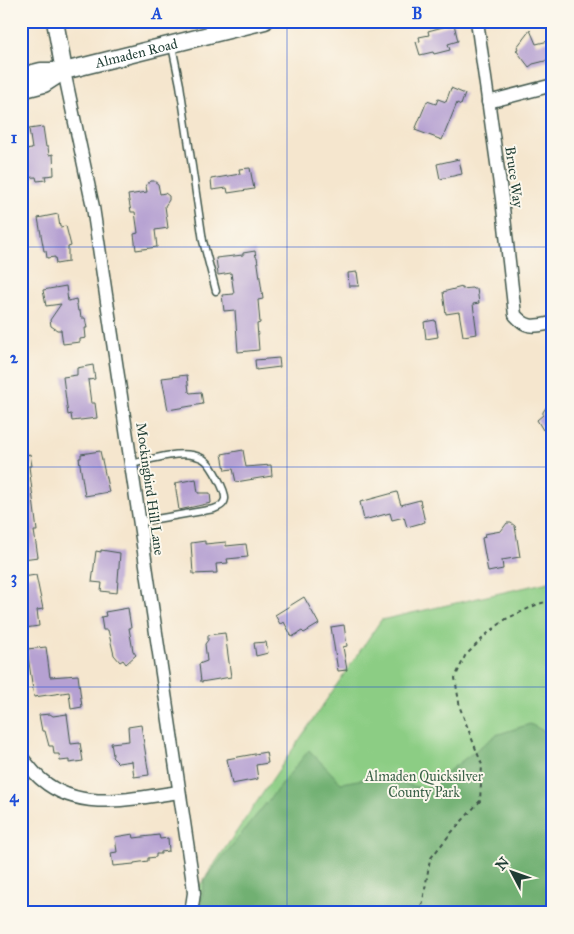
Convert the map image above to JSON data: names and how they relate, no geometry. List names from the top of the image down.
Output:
{
  "streets": {
    "street": ["Almaden Road", "Bruce Way", "Mockingbird Hill Lane"]
  },
  "crossings": [
    ["Almaden Road", "Mockingbird Hill Lane"]
  ],
  "parks": ["Almaden Quicksilver County Park"],
  "north": "top left",
  "grid": {
    "columns": ["A", "B"],
    "rows": [
      "1",
      "2",
      "3",
      "4"
    ]
  }
}
